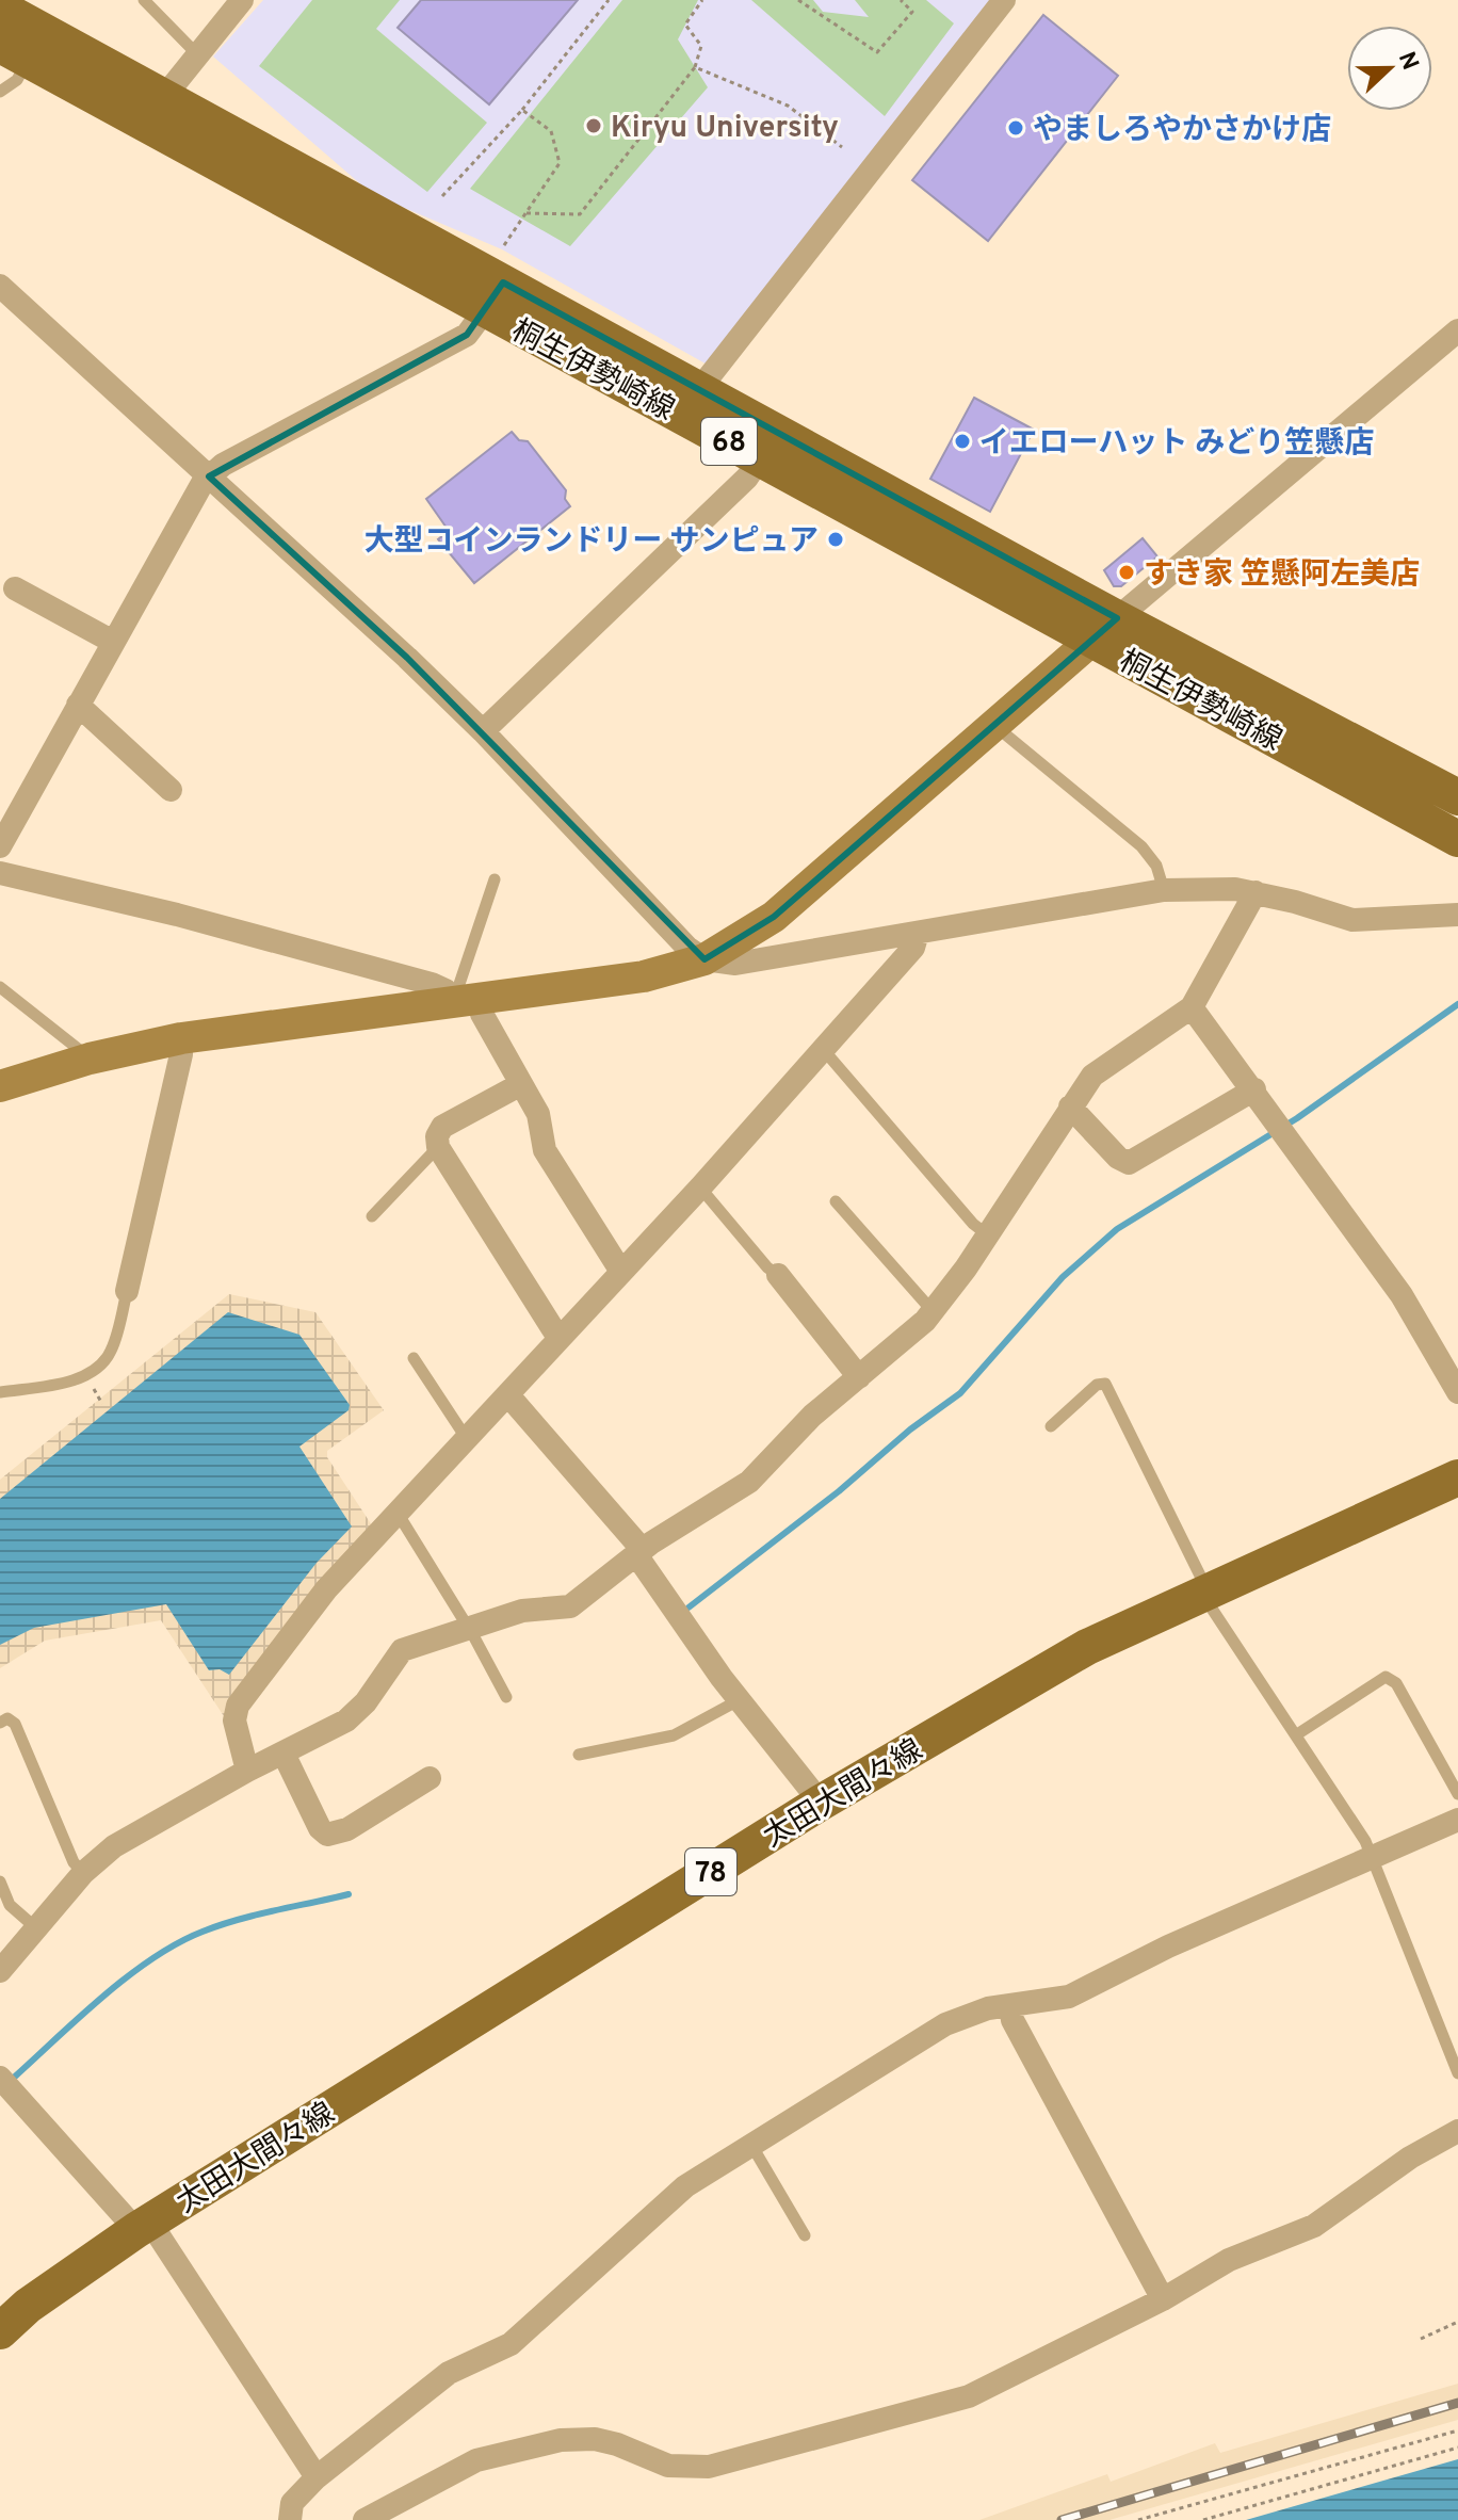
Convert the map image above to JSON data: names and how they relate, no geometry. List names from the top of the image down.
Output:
{
  "streets": {
    "main road": [
      "桐生伊勢崎線",
      "68",
      "太田大間々線",
      "78"
    ]
  },
  "places": [
    "Kiryu University",
    "やましろやかさかけ店",
    "イエローハット みどり笠懸店",
    "大型コインランドリー サンピュア",
    "すき家 笠懸阿左美店"
  ],
  "north": "right"
}
